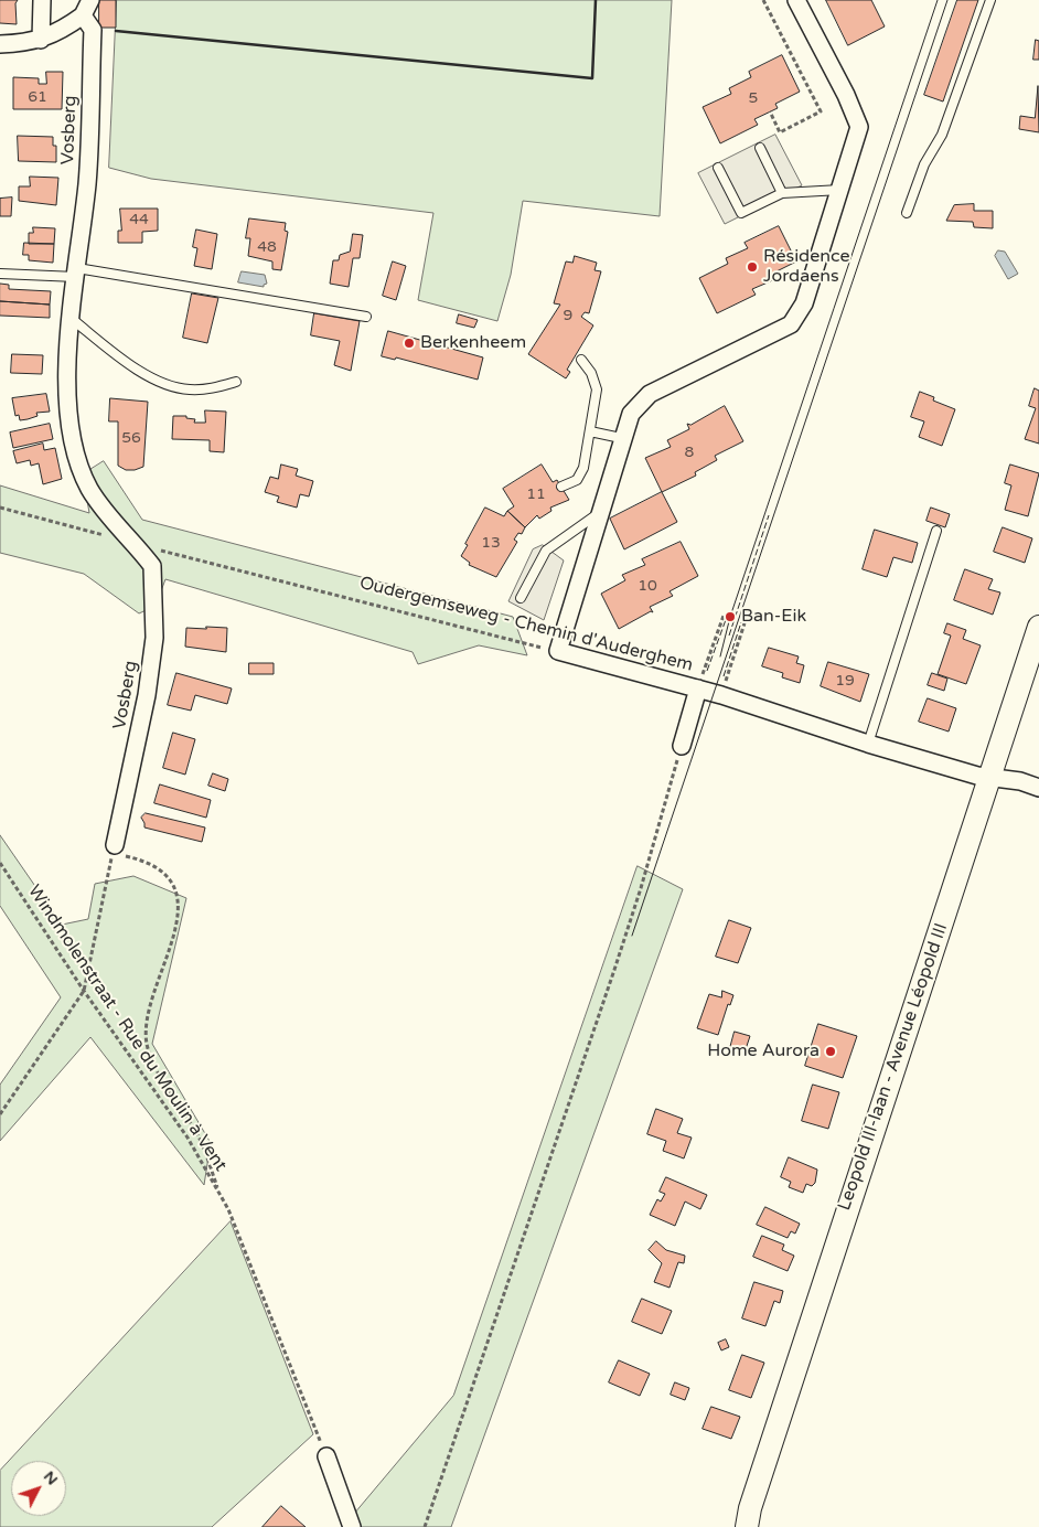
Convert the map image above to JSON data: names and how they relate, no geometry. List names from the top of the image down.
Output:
{
  "streets": {
    "street": ["Vosberg", "Oudergemseweg - Chemin d'Auderghem", "Leopold III-laan - Avenue Léopold III"],
    "path": ["Windmolenstraat - Rue du Moulin à Vent"]
  },
  "crossings": [
    ["Vosberg", "Oudergemseweg - Chemin d'Auderghem"],
    ["Oudergemseweg - Chemin d'Auderghem", "Leopold III-laan - Avenue Léopold III"]
  ],
  "places": [
    "Résidence Jordaens",
    "Berkenheem",
    "Ban-Eik",
    "Home Aurora"
  ],
  "house_numbers": [
    "61",
    "5",
    "44",
    "48",
    "9",
    "56",
    "8",
    "11",
    "13",
    "10",
    "19"
  ],
  "north": "top right"
}
